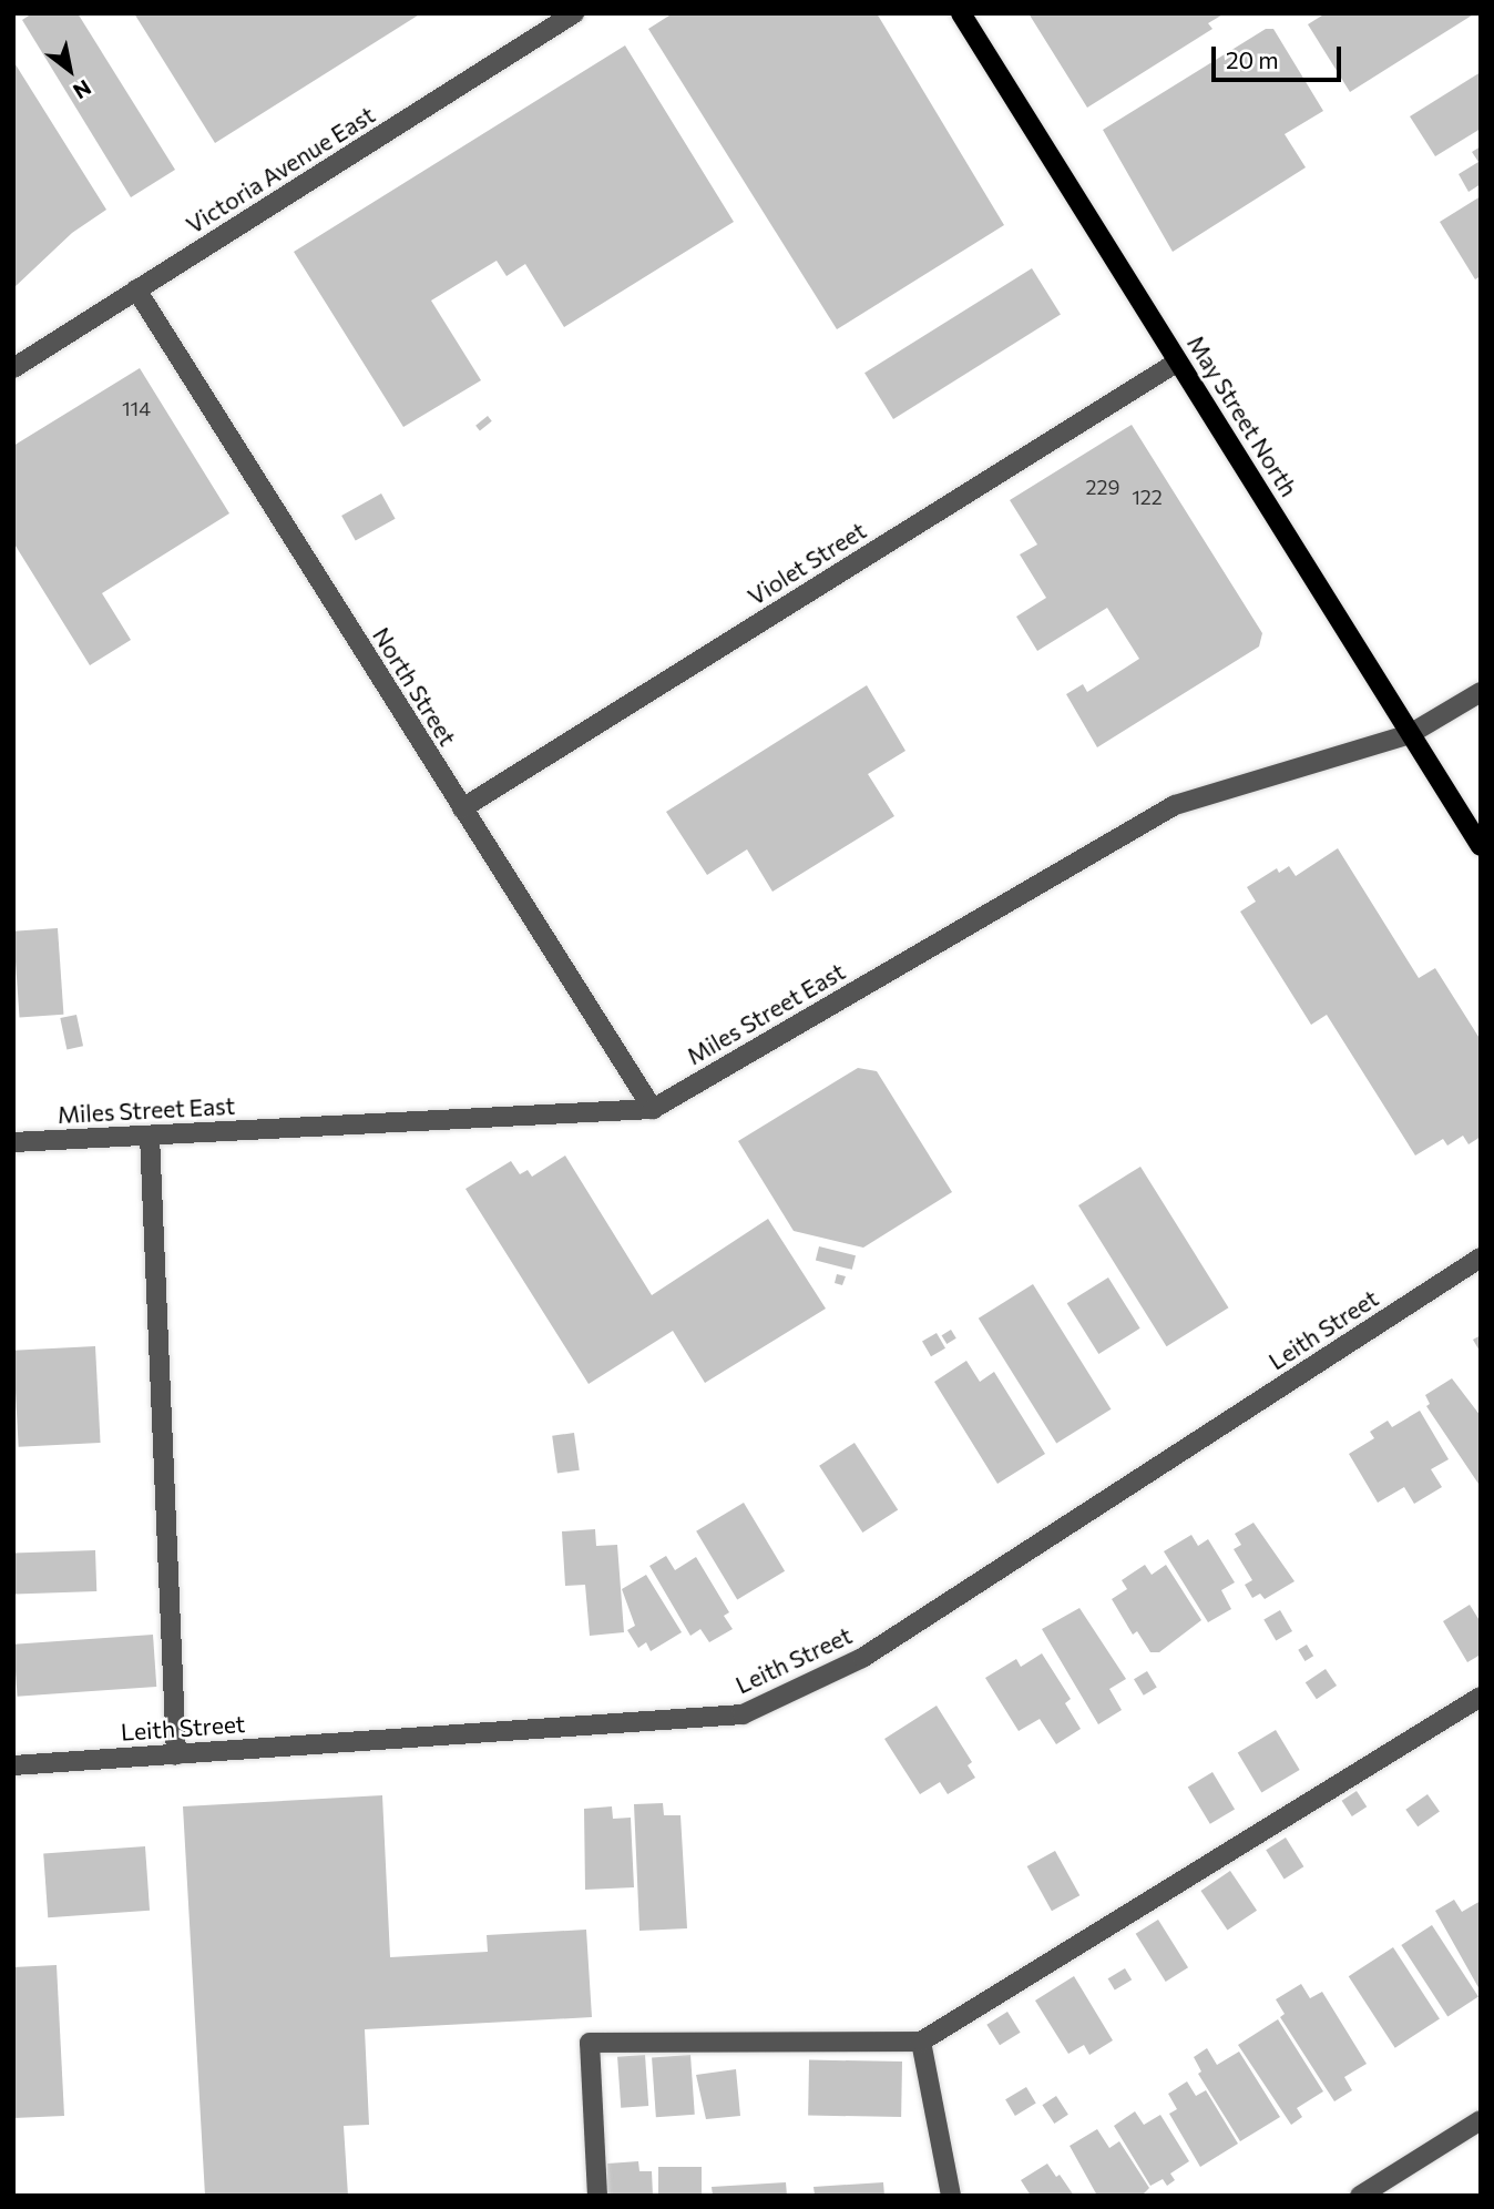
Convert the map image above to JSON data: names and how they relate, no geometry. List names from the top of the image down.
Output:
{
  "streets": {
    "main road": ["May Street North"],
    "street": [
      "Victoria Avenue East",
      "Violet Street",
      "North Street",
      "Miles Street East",
      "Leith Street"
    ]
  },
  "crossings": [
    ["Victoria Avenue East", "North Street"],
    ["May Street North", "Violet Street"],
    ["May Street North", "Miles Street East"],
    ["Violet Street", "North Street"],
    ["North Street", "Miles Street East"]
  ],
  "house_numbers": ["114", "229", "122"],
  "scale_bar": "20 m",
  "north": "bottom right"
}
